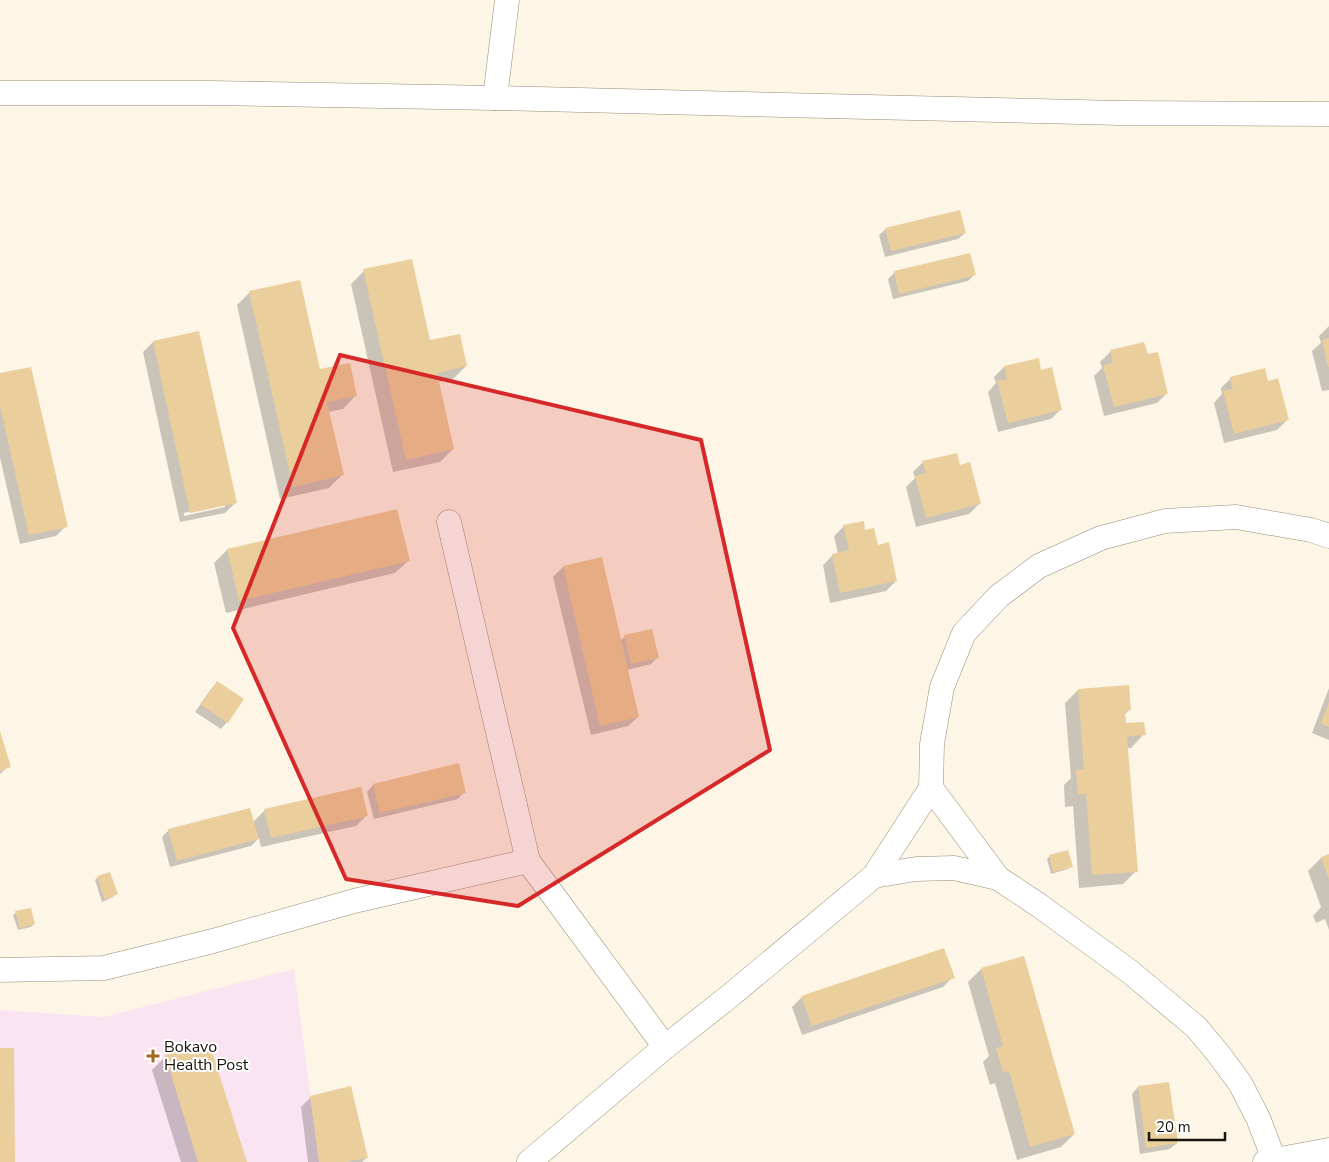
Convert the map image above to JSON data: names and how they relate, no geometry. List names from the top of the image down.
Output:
{
  "places": {
    "health": ["Bokavo Health Post"]
  },
  "scale_bar": "20 m"
}
